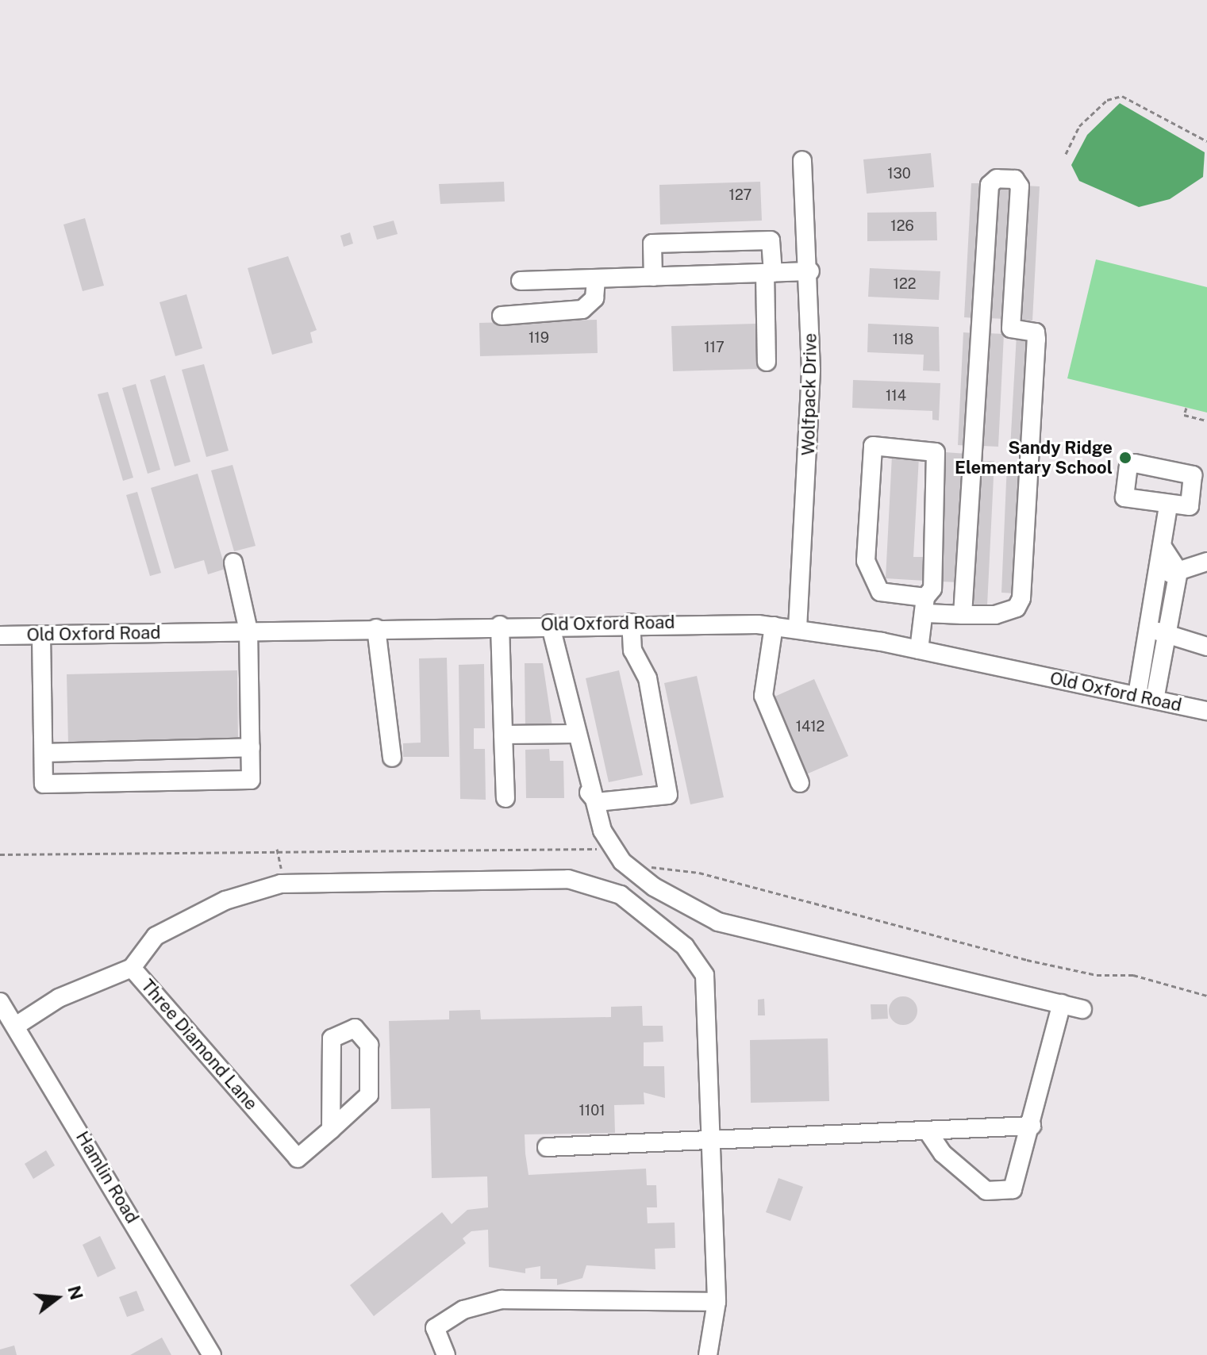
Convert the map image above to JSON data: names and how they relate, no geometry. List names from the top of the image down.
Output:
{
  "streets": {
    "street": [
      "Wolfpack Drive",
      "Old Oxford Road",
      "Three Diamond Lane",
      "Hamlin Road"
    ]
  },
  "crossings": [
    ["Wolfpack Drive", "Old Oxford Road"],
    ["Three Diamond Lane", "Hamlin Road"]
  ],
  "places": ["Sandy Ridge Elementary School"],
  "house_numbers": [
    "130",
    "127",
    "126",
    "122",
    "119",
    "118",
    "117",
    "114",
    "1412",
    "1101"
  ],
  "north": "right"
}
